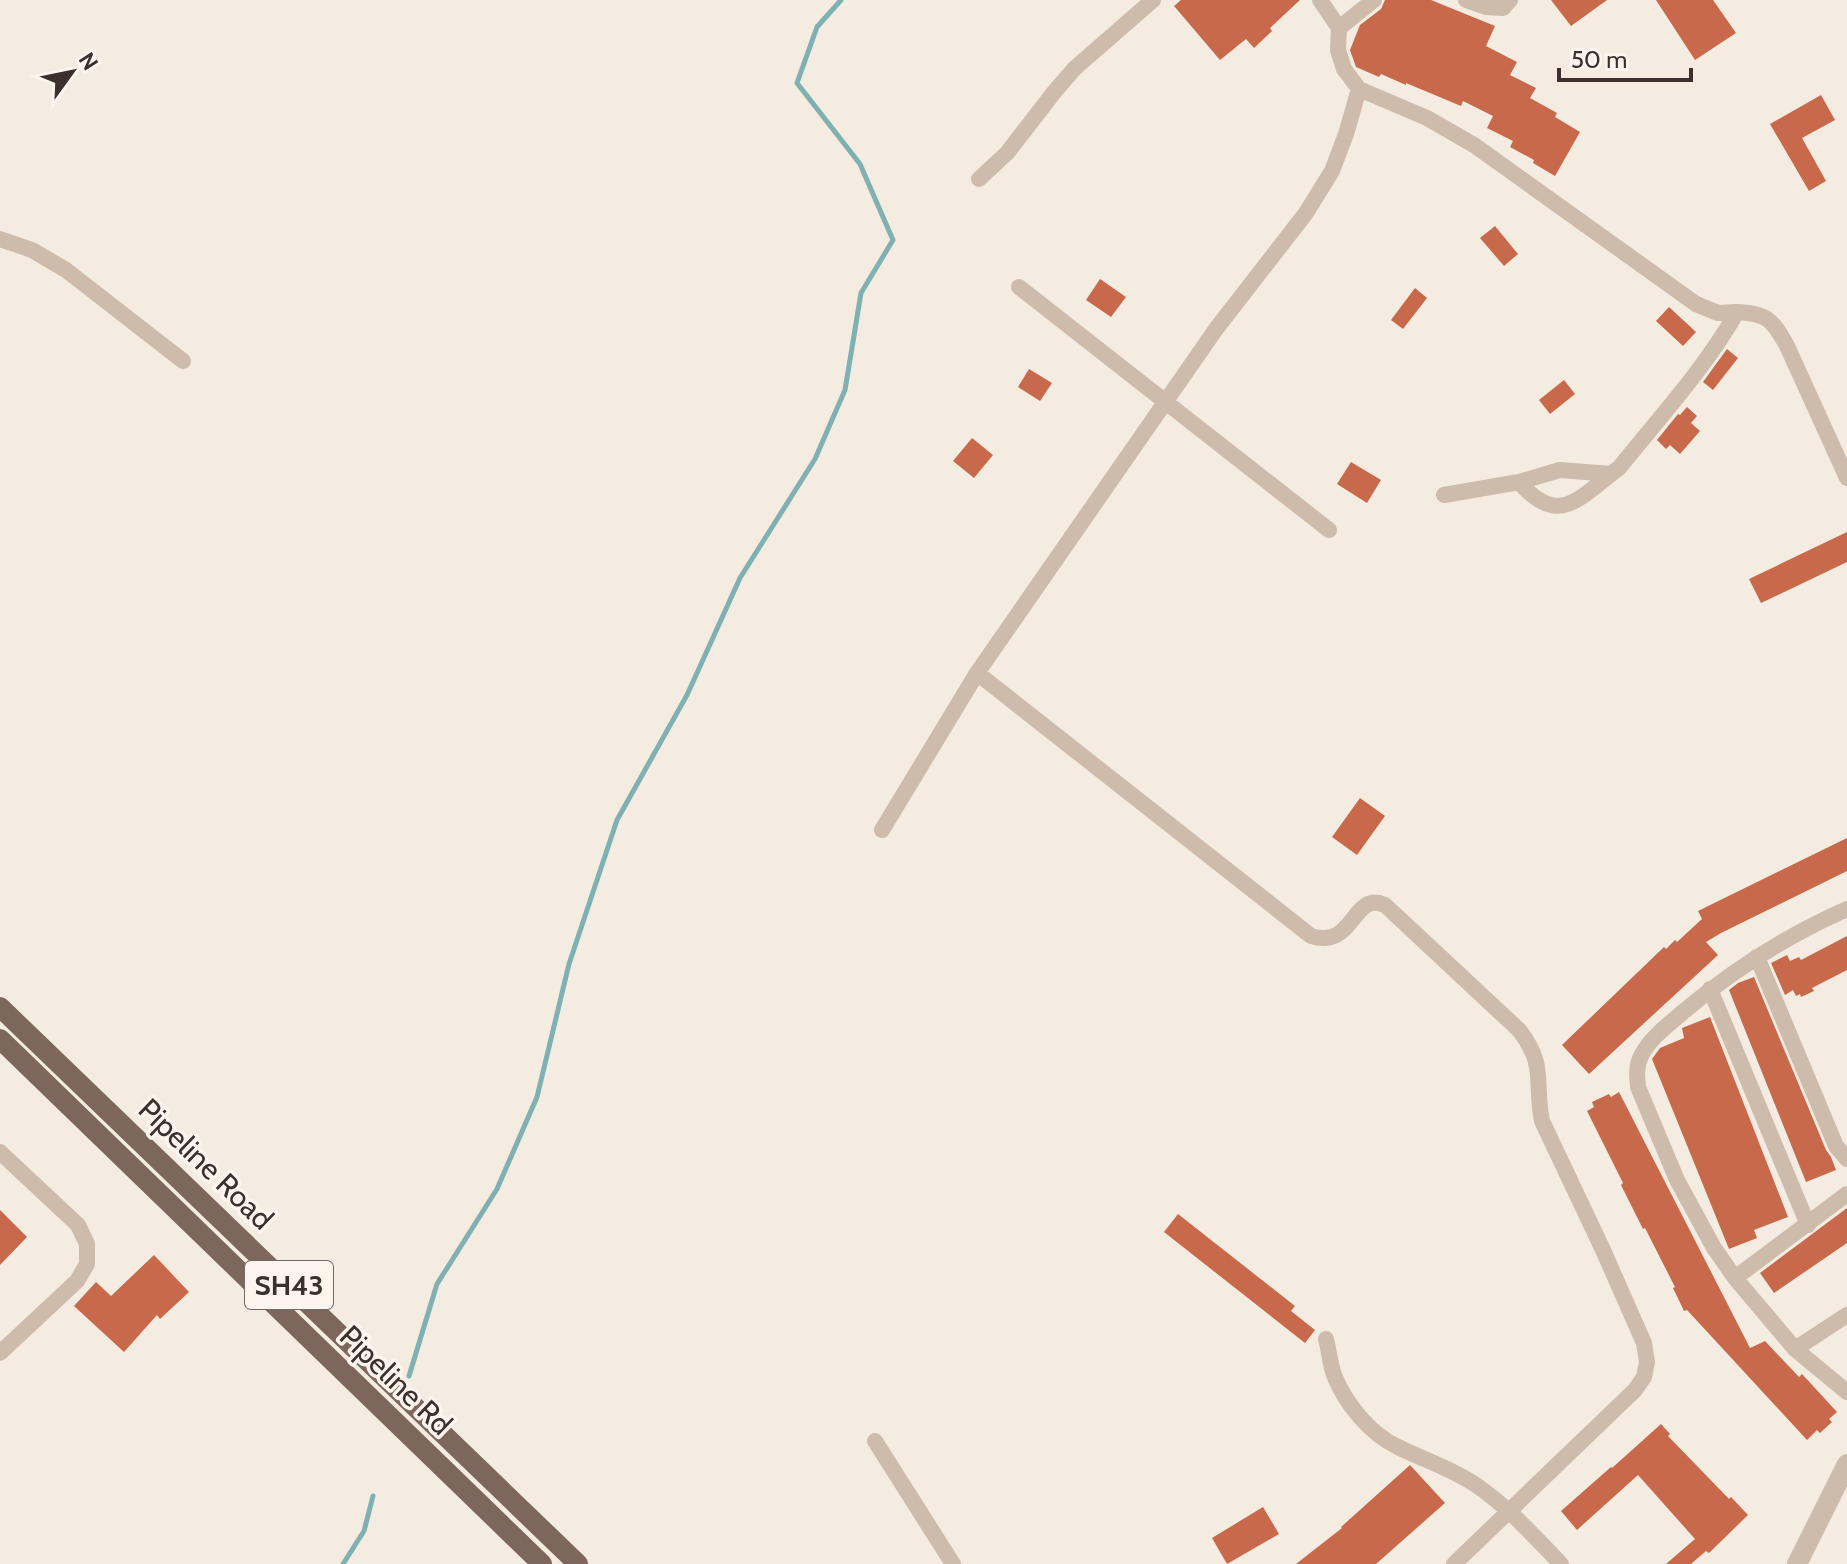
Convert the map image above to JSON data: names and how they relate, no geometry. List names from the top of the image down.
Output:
{
  "streets": {
    "main road": ["Pipeline Road", "SH43", "Pipeline Rd"]
  },
  "scale_bar": "50 m",
  "north": "top right"
}
